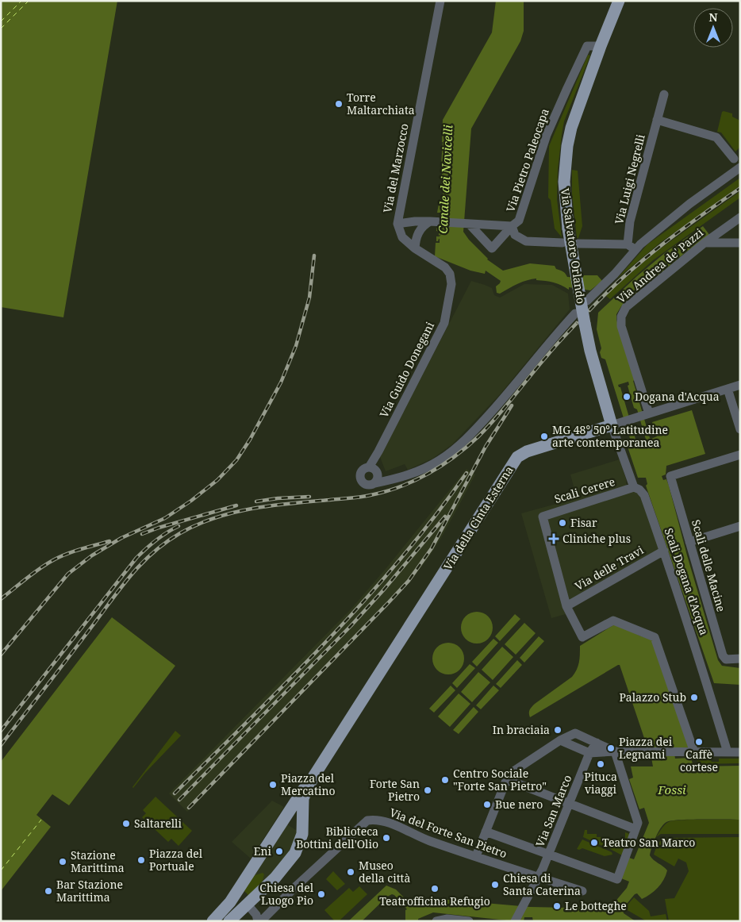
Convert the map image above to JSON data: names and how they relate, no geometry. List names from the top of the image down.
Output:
{
  "streets": {
    "main road": ["Via Salvatore Orlando", "Via della Cinta Esterna"],
    "street": [
      "Via Pietro Paleocapa",
      "Via del Marzocco",
      "Via Luigi Negrelli",
      "Via Andrea de' Pazzi",
      "Via Guido Donegani",
      "Scali Cerere",
      "Scali delle Macine",
      "Via delle Travi",
      "Scali Dogana d'Acqua",
      "Via San Marco",
      "Via del Forte San Pietro"
    ]
  },
  "crossings": [
    ["Via Pietro Paleocapa", "Via del Marzocco"],
    ["Via Pietro Paleocapa", "Via Salvatore Orlando"],
    ["Via del Marzocco", "Via Guido Donegani"],
    ["Via Salvatore Orlando", "Via della Cinta Esterna"],
    ["Via Salvatore Orlando", "Scali Dogana d'Acqua"],
    ["Via Andrea de' Pazzi", "Via della Cinta Esterna"],
    ["Scali Cerere", "Via delle Travi"],
    ["Scali Cerere", "Scali Dogana d'Acqua"],
    ["Via della Cinta Esterna", "Scali Dogana d'Acqua"],
    ["Via delle Travi", "Scali Dogana d'Acqua"],
    ["Via San Marco", "Via del Forte San Pietro"]
  ],
  "water": ["Canale dei Navicelli", "Fossi"],
  "places": {
    "other": [
      "Torre Maltarchiata",
      "Dogana d'Acqua",
      "MG 48° 50° Latitudine arte contemporanea",
      "Fisar",
      "Palazzo Stub",
      "In braciaia",
      "Caffè cortese",
      "Piazza dei Legnami",
      "Pituca viaggi",
      "Centro Sociale \"Forte San Pietro\"",
      "Piazza del Mercatino",
      "Forte San Pietro",
      "Bue nero",
      "Saltarelli",
      "Biblioteca Bottini dell'Olio",
      "Teatro San Marco",
      "Eni",
      "Piazza del Portuale",
      "Stazione Marittima",
      "Museo della città",
      "Chiesa di Santa Caterina",
      "Teatrofficina Refugio",
      "Bar Stazione Marittima",
      "Chiesa del Luogo Pio",
      "Le botteghe"
    ],
    "health": ["Cliniche plus"]
  },
  "north": "top"
}
